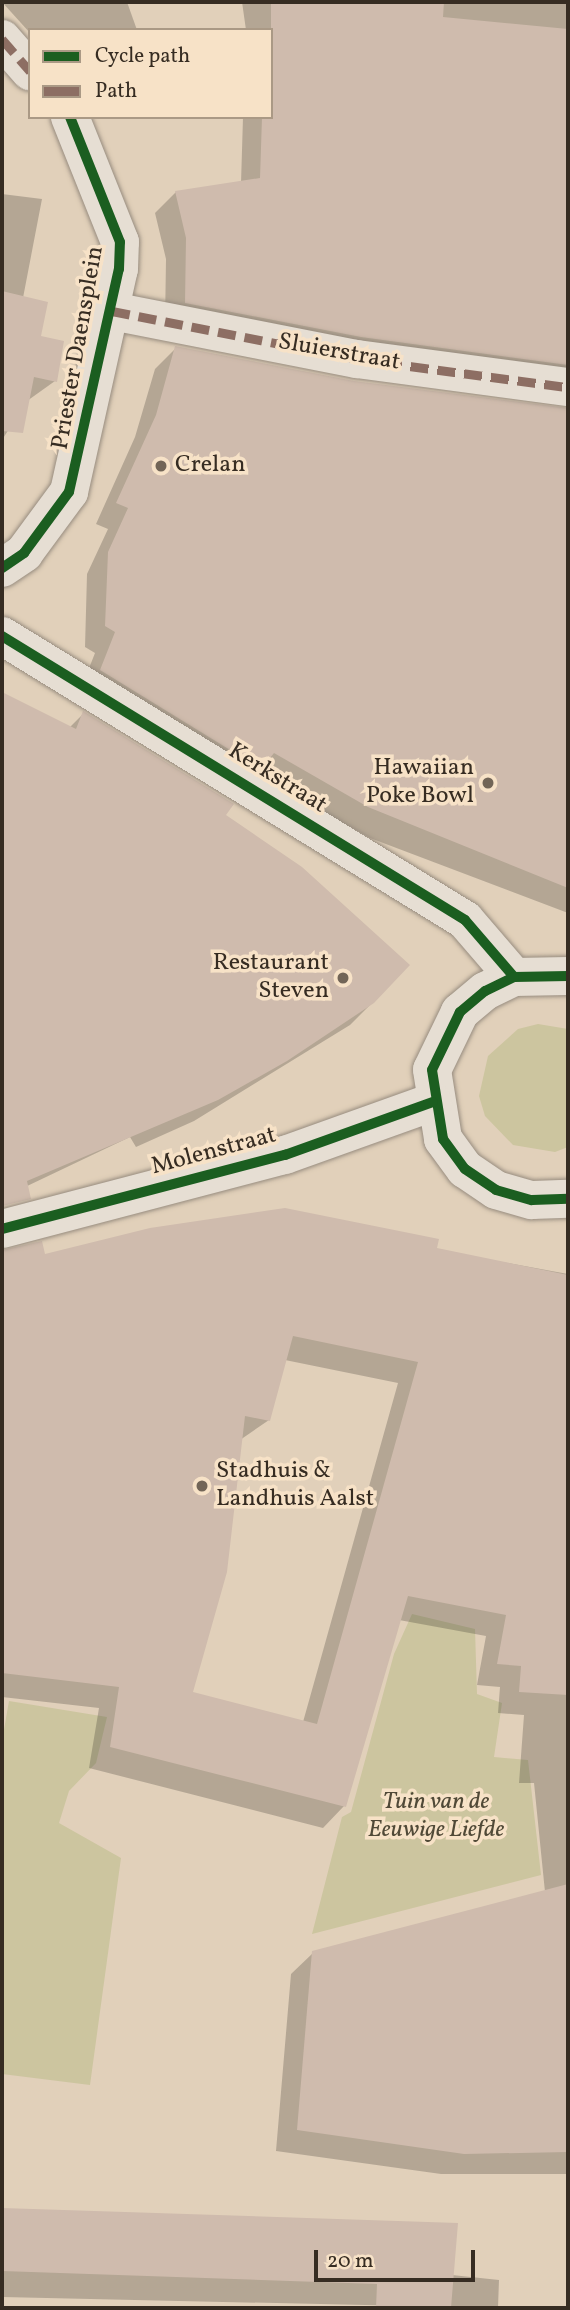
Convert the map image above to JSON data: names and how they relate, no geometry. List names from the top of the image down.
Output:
{
  "streets": {
    "street": [
      "Priester Daensplein",
      "Sluierstraat",
      "Kerkstraat",
      "Molenstraat"
    ]
  },
  "crossings": [
    ["Priester Daensplein", "Sluierstraat"]
  ],
  "parks": ["Tuin van de Eeuwige Liefde"],
  "places": [
    "Crelan",
    "Hawaiian Poke Bowl",
    "Restaurant Steven",
    "Stadhuis & Landhuis Aalst"
  ],
  "legend": ["Cycle path", "Path"],
  "scale_bar": "20 m"
}
